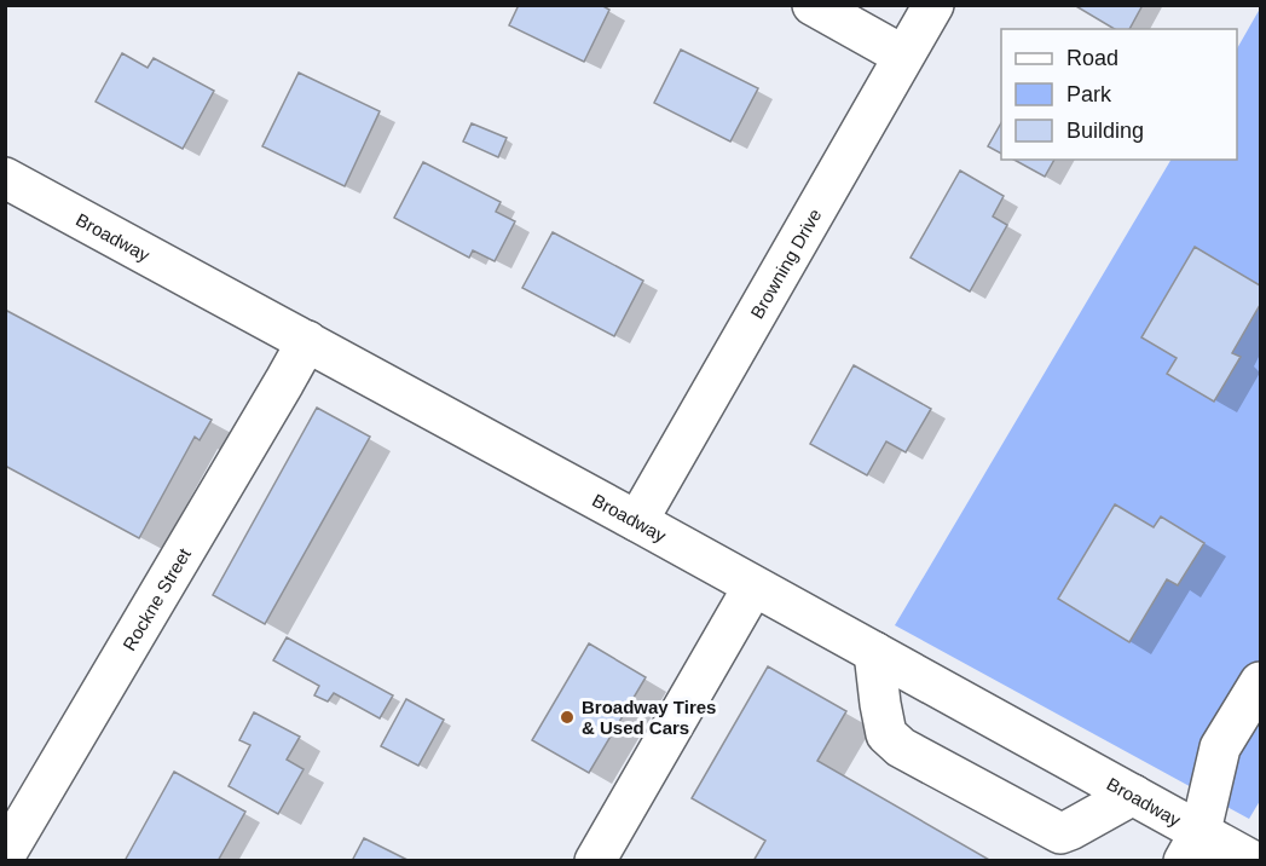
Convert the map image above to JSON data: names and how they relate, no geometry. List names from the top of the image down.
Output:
{
  "streets": {
    "street": ["Broadway", "Browning Drive", "Rockne Street"]
  },
  "crossings": [
    ["Broadway", "Browning Drive"],
    ["Broadway", "Rockne Street"]
  ],
  "places": ["Broadway Tires & Used Cars"],
  "legend": ["Road", "Park", "Building"]
}
